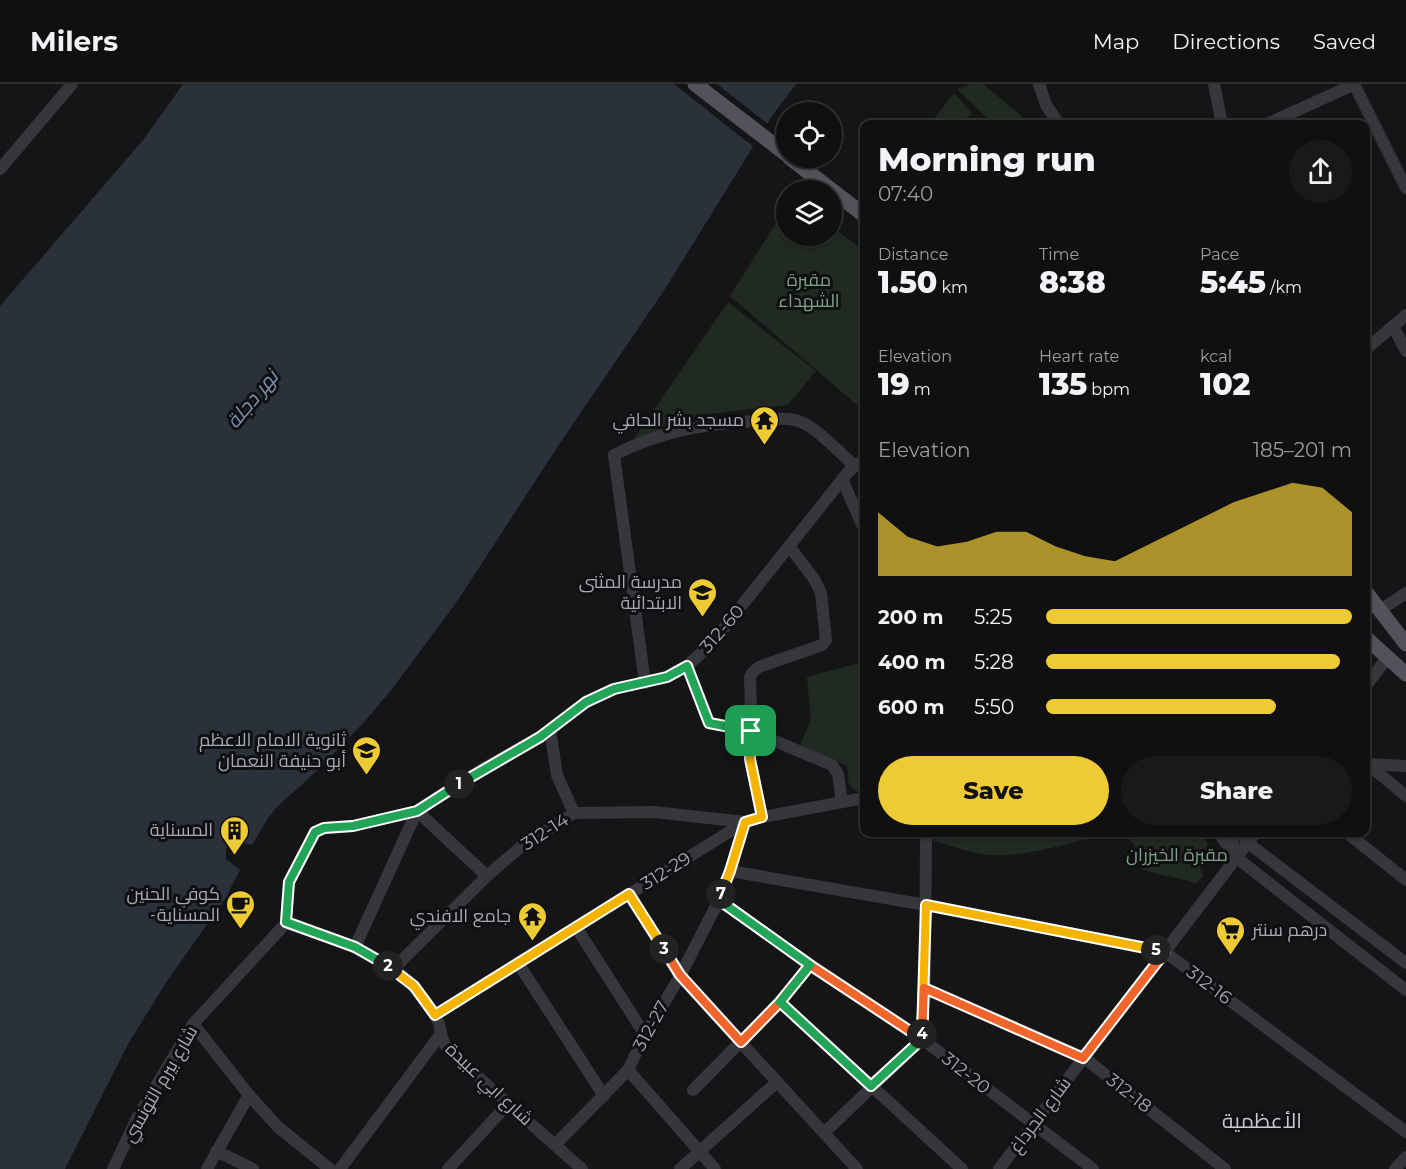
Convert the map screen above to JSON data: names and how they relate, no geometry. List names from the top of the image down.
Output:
{
  "streets": {
    "street": [
      "312-60",
      "312-14",
      "312-29",
      "312-16",
      "312-27",
      "312-20",
      "شارع بيرم التونسي",
      "شارع ابي عبيدة",
      "312-18",
      "شارع الجرداغ"
    ]
  },
  "crossings": [
    ["312-60", "شارع بيرم التونسي"],
    ["312-60", "شارع ابي عبيدة"],
    ["312-14", "312-29"],
    ["312-14", "312-27"],
    ["312-14", "شارع ابي عبيدة"],
    ["312-29", "312-27"],
    ["312-29", "شارع ابي عبيدة"],
    ["312-16", "312-27"],
    ["312-16", "شارع الجرداغ"],
    ["312-27", "312-20"],
    ["312-27", "شارع ابي عبيدة"],
    ["312-20", "شارع الجرداغ"],
    ["شارع بيرم التونسي", "شارع ابي عبيدة"],
    ["312-18", "شارع الجرداغ"]
  ],
  "districts": ["الأعظمية"],
  "water": ["نهر دجلة"],
  "parks": ["مقبرة الشهداء", "مقبرة الخيزران"],
  "places": {
    "temple": ["مسجد بشر الحافي", "جامع الافندي"],
    "school or university": ["مدرسة المثنى الابتدائية", "ثانوية الامام الاعظم أبو حنيفة النعمان"],
    "building": ["المسناية"],
    "cafe": ["كوفي الحنين -المسناية"],
    "supermarket": ["درهم سنتر"]
  },
  "page": {
    "header": "Milers",
    "nav": ["Map", "Directions", "Saved"],
    "heading": ["Morning run", "07:40"],
    "stats": [
      ["Distance", "1.50 km"],
      ["Time", "8:38"],
      ["Pace", "5:45 /km"],
      ["Elevation", "19 m"],
      ["Heart rate", "135 bpm"],
      ["kcal", "102"]
    ],
    "chart": ["Elevation", "185–201 m"],
    "list": [
      {
        "name": "200 m",
        "note": "5:25"
      },
      {
        "name": "400 m",
        "note": "5:28"
      },
      {
        "name": "600 m",
        "note": "5:50"
      }
    ],
    "buttons": ["Save", "Share"],
    "pins": [
      "1",
      "7",
      "3",
      "5",
      "2",
      "4"
    ]
  }
}
